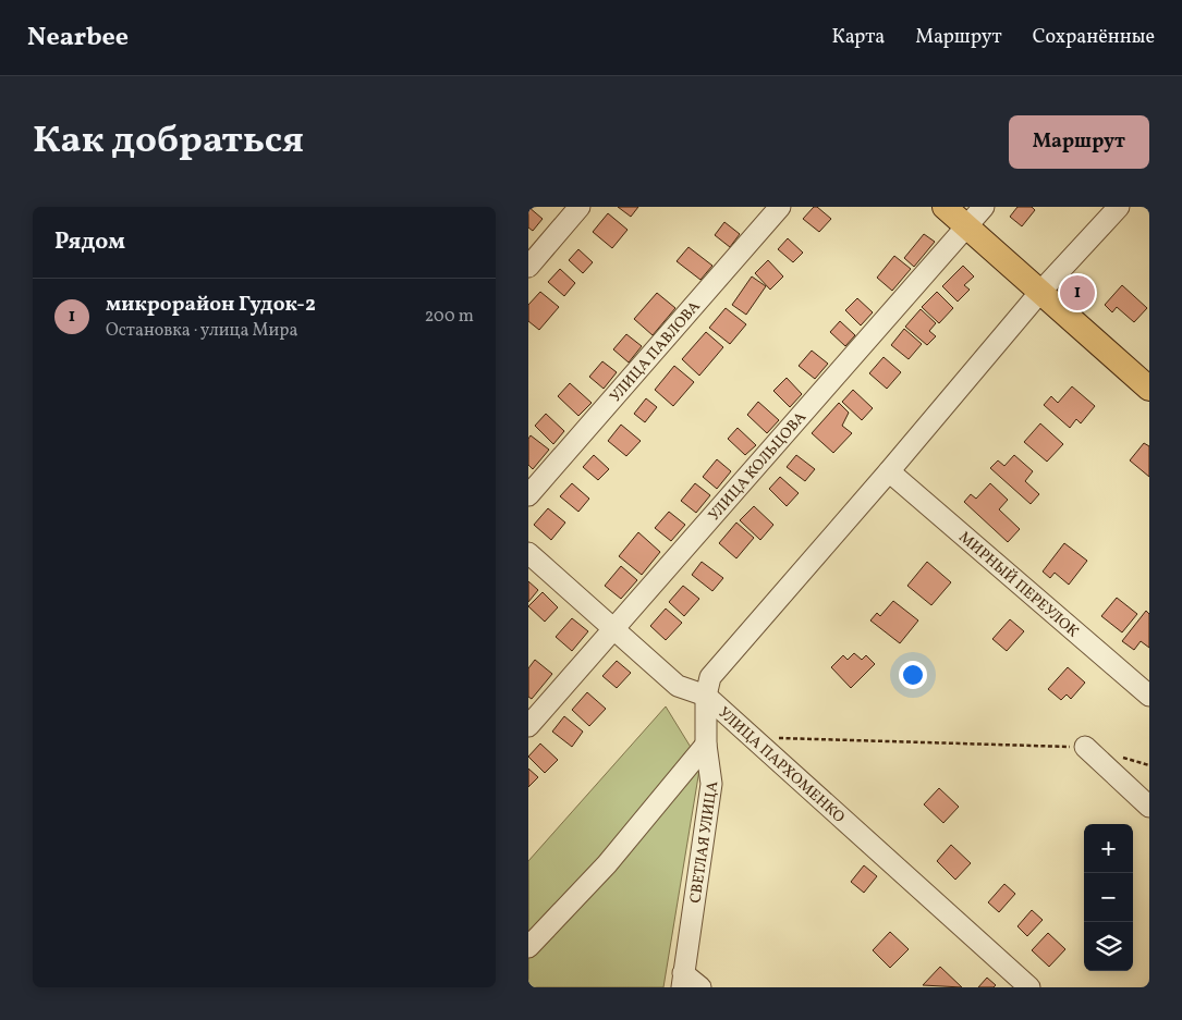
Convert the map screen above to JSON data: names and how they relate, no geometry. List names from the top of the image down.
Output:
{
  "streets": {
    "street": [
      "УЛИЦА ПАВЛОВА",
      "УЛИЦА КОЛЬЦОВА",
      "МИРНЫЙ ПЕРЕУЛОК",
      "УЛИЦА ПАРХОМЕНКО",
      "СВЕТЛАЯ УЛИЦА"
    ]
  },
  "crossings": [
    ["УЛИЦА КОЛЬЦОВА", "УЛИЦА ПАРХОМЕНКО"],
    ["УЛИЦА ПАРХОМЕНКО", "СВЕТЛАЯ УЛИЦА"]
  ],
  "page": {
    "header": "Nearbee",
    "nav": ["Карта", "Маршрут", "Сохранённые"],
    "title": "Как добраться",
    "buttons": "Маршрут",
    "heading": "Рядом",
    "pins": "1",
    "list": [
      {
        "mark": "1",
        "name": "микрорайон Гудок-2",
        "note": "Остановка · улица Мира",
        "value": "200 m"
      }
    ],
    "map_buttons": ["+", "−"]
  }
}
